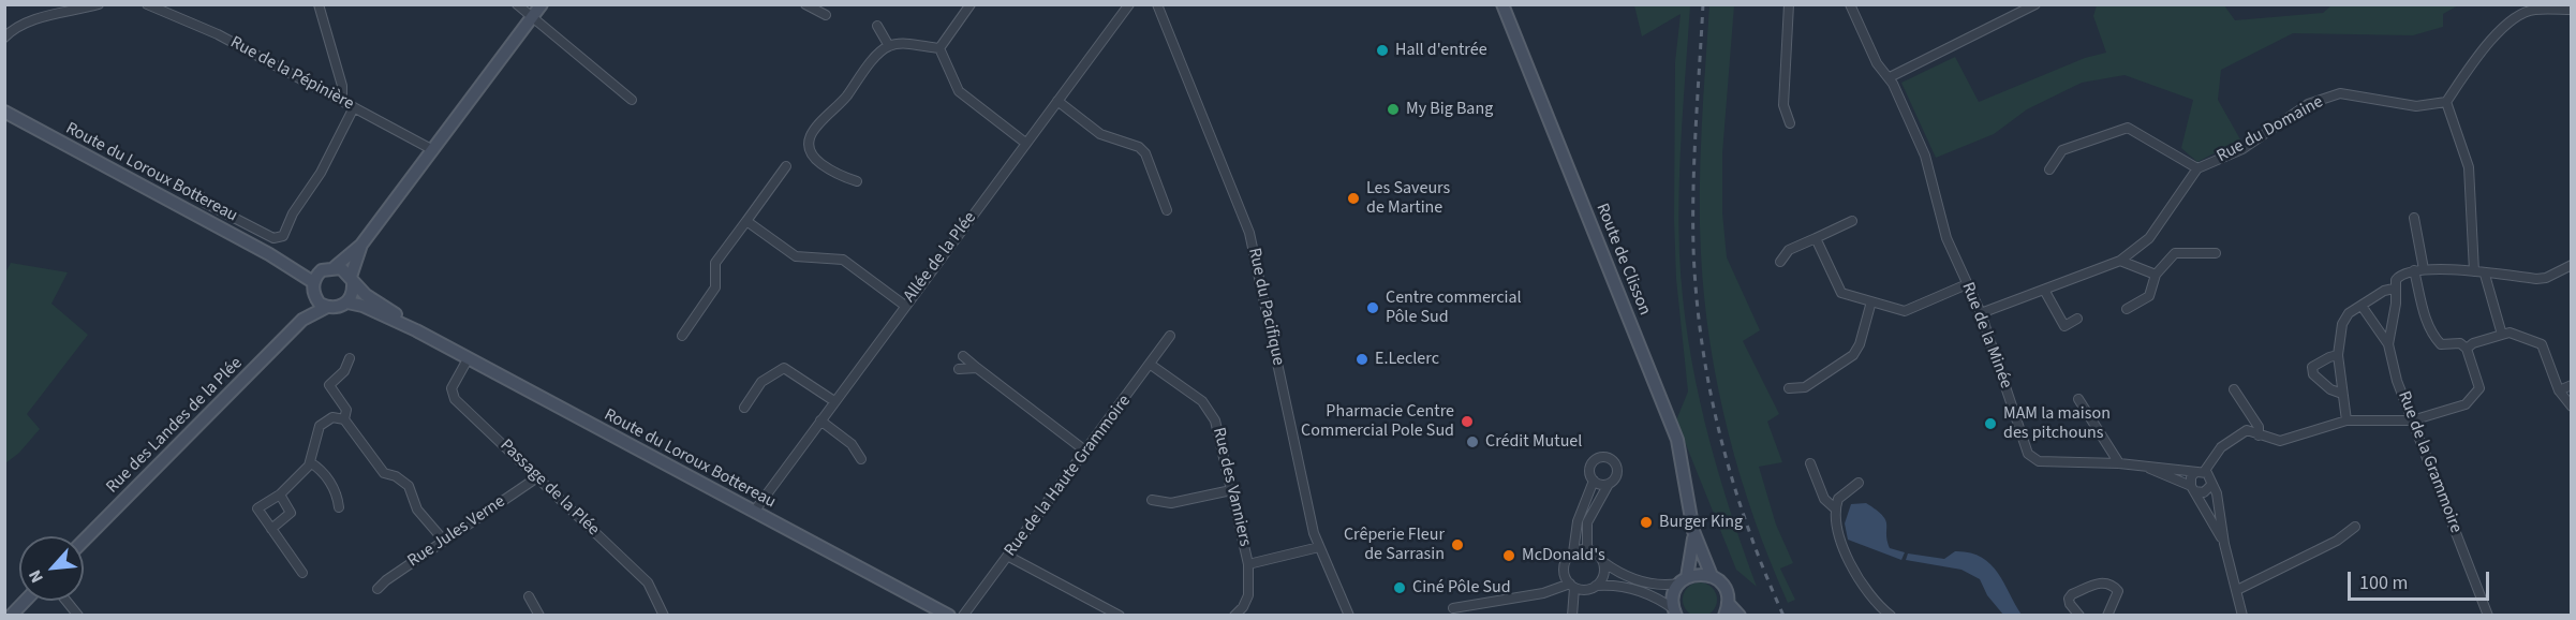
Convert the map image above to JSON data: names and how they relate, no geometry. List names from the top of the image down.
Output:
{
  "streets": {
    "main road": ["Route du Loroux Bottereau", "Route de Clisson", "Rue des Landes de la Plée"],
    "street": [
      "Rue de la Pépinière",
      "Rue du Domaine",
      "Allée de la Plée",
      "Rue du Pacifique",
      "Rue de la Minée",
      "Rue de la Grammoire",
      "Rue de la Haute Grammoire",
      "Rue des Vanniers",
      "Passage de la Plée",
      "Rue Jules Verne"
    ]
  },
  "crossings": [
    ["Rue du Domaine", "Rue de la Minée"],
    ["Route du Loroux Bottereau", "Allée de la Plée"],
    ["Route du Loroux Bottereau", "Rue des Landes de la Plée"],
    ["Route du Loroux Bottereau", "Passage de la Plée"],
    ["Rue du Pacifique", "Rue des Vanniers"],
    ["Rue de la Haute Grammoire", "Rue des Vanniers"],
    ["Passage de la Plée", "Rue Jules Verne"]
  ],
  "places": [
    "Hall d'entrée",
    "My Big Bang",
    "Les Saveurs de Martine",
    "Centre commercial Pôle Sud",
    "E.Leclerc",
    "Pharmacie Centre Commercial Pole Sud",
    "MAM la maison des pitchouns",
    "Crédit Mutuel",
    "Burger King",
    "Crêperie Fleur de Sarrasin",
    "McDonald's",
    "Ciné Pôle Sud"
  ],
  "scale_bar": "100 m",
  "north": "bottom left"
}
